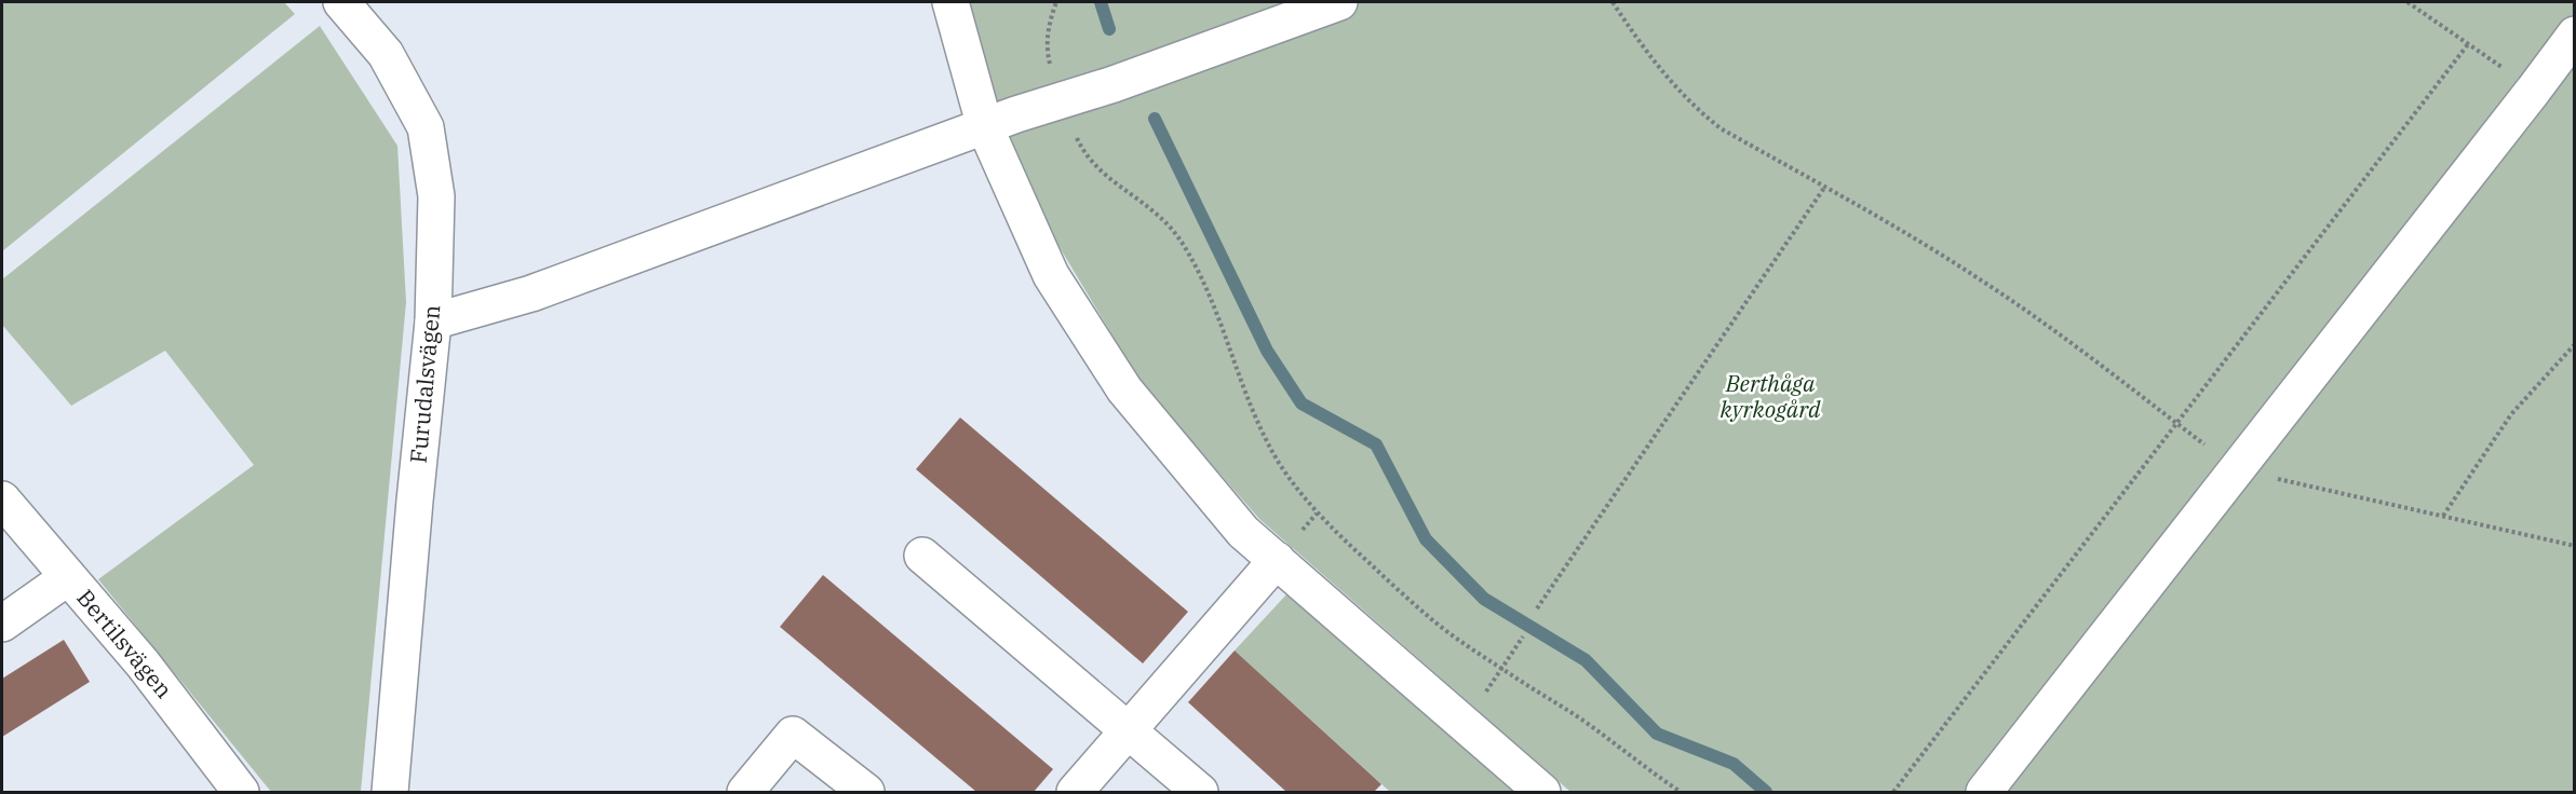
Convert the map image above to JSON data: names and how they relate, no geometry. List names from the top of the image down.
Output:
{
  "streets": {
    "street": ["Furudalsvägen", "Bertilsvägen"]
  },
  "parks": ["Berthåga kyrkogård"]
}
